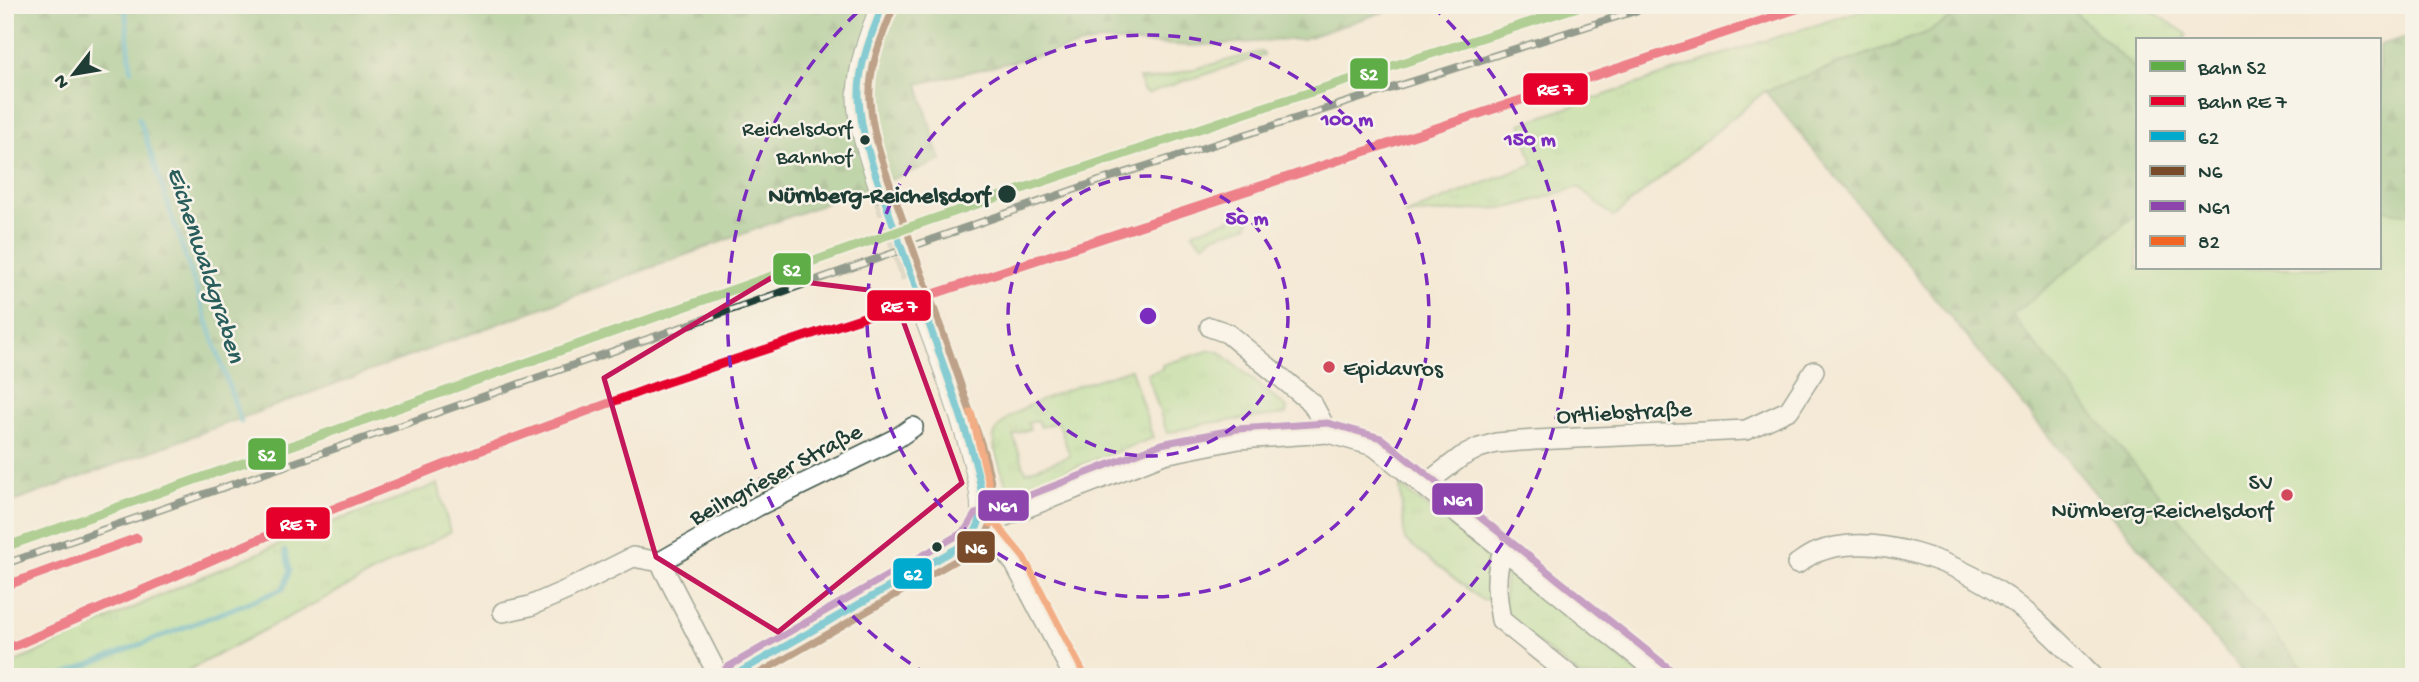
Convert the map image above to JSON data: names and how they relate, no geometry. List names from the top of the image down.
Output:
{
  "streets": {
    "street": ["Ortliebstraße", "Beilngrieser Straße"]
  },
  "water": ["Eichenwaldgraben"],
  "places": [
    "Reichelsdorf Bahnhof",
    "Nürnberg-Reichelsdorf",
    "Epidavros",
    "SV Nürnberg-Reichelsdorf"
  ],
  "lines": [
    "rail line S2",
    "transit line 62",
    "transit line N6",
    "transit line 82",
    "transit line N61"
  ],
  "legend": [
    "Bahn S2",
    "Bahn RE 7",
    "62",
    "N6",
    "N61",
    "82"
  ],
  "north": "bottom left",
  "rings": ["100 m", "150 m", "50 m"]
}
